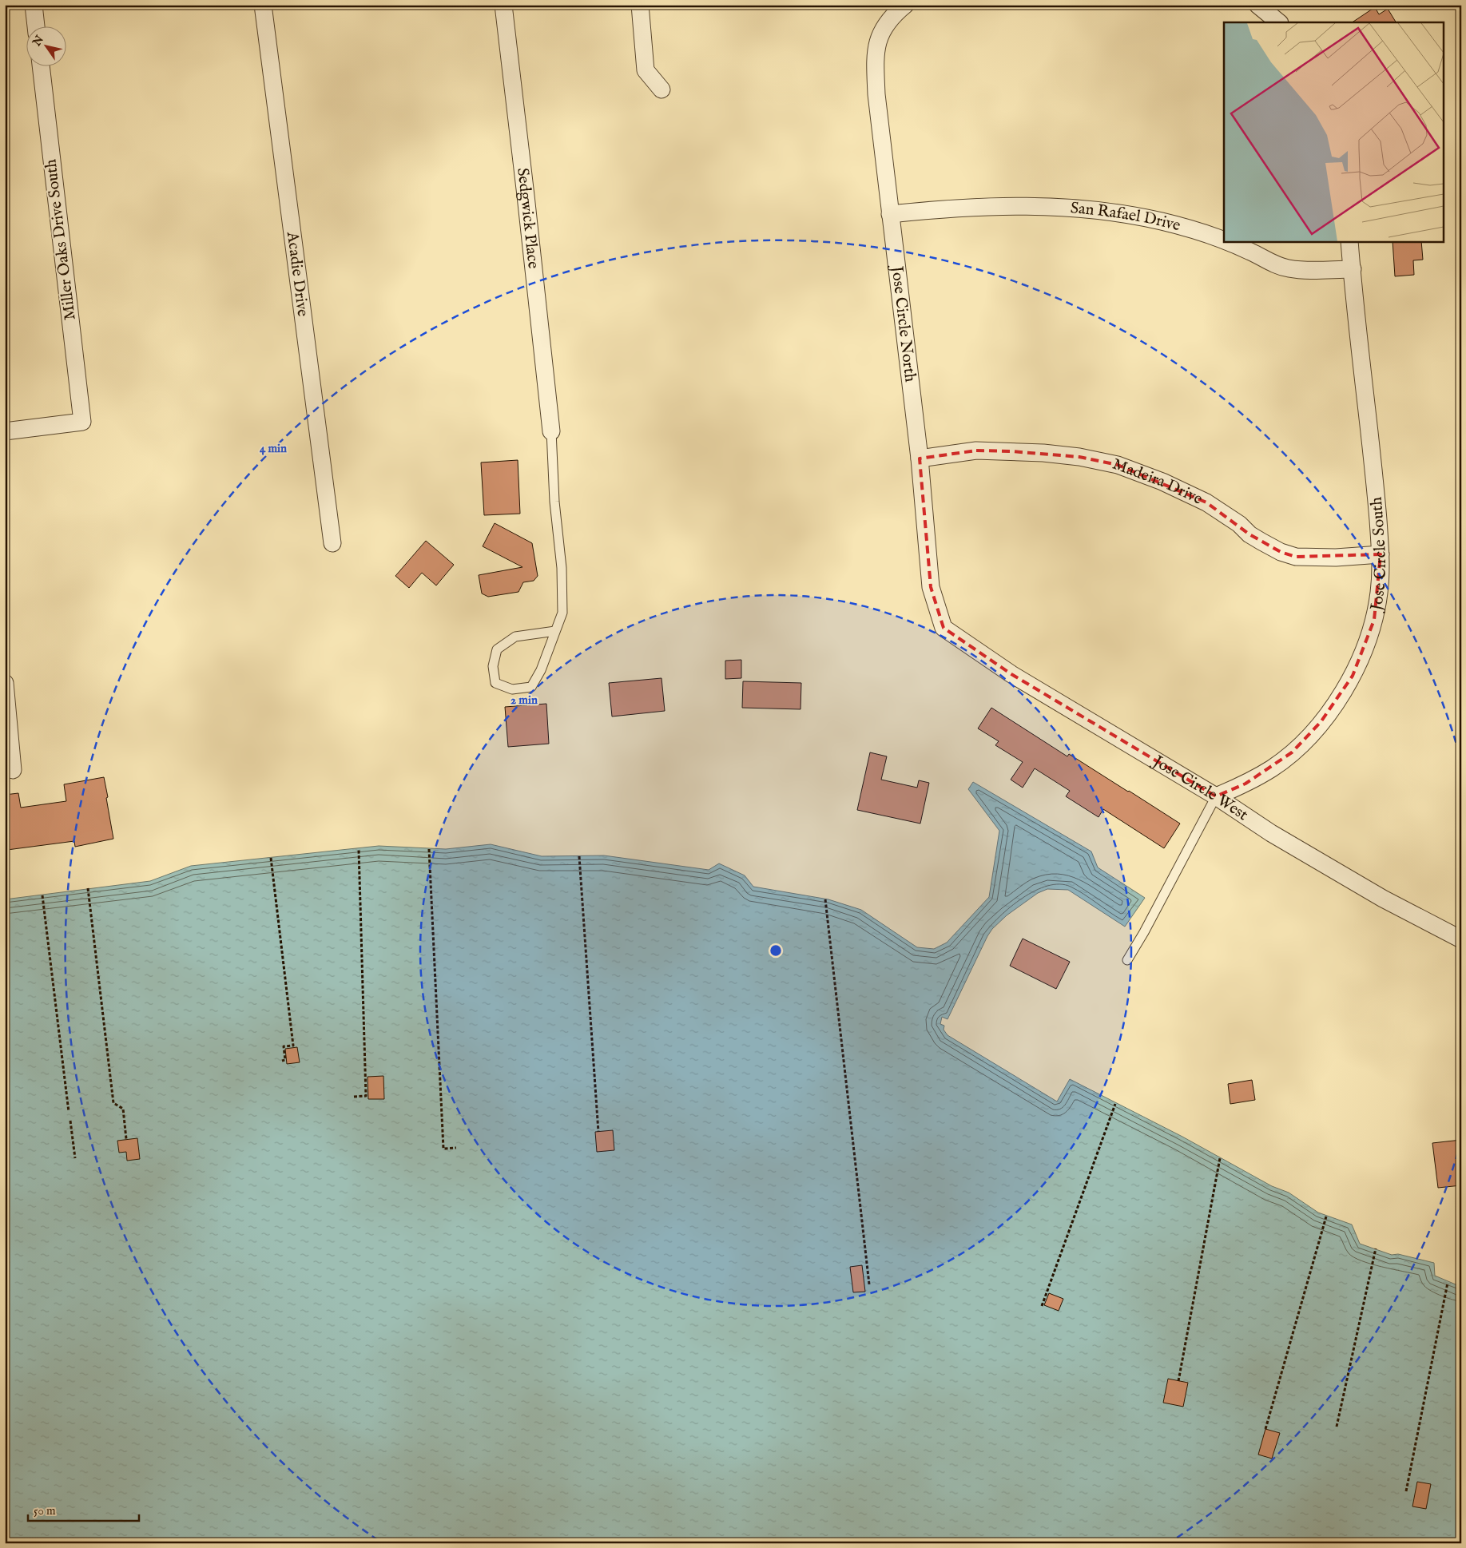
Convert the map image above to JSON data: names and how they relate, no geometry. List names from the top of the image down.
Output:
{
  "streets": {
    "street": [
      "San Rafael Drive",
      "Sedgwick Place",
      "Miller Oaks Drive South",
      "Acadie Drive",
      "Jose Circle North",
      "Madeira Drive",
      "Jose Circle South",
      "Jose Circle West"
    ]
  },
  "crossings": [
    ["San Rafael Drive", "Jose Circle North"],
    ["San Rafael Drive", "Jose Circle South"],
    ["Jose Circle North", "Madeira Drive"],
    ["Jose Circle North", "Jose Circle West"],
    ["Madeira Drive", "Jose Circle South"],
    ["Jose Circle South", "Jose Circle West"]
  ],
  "scale_bar": "50 m",
  "north": "top left",
  "rings": ["4 min", "2 min"]
}
